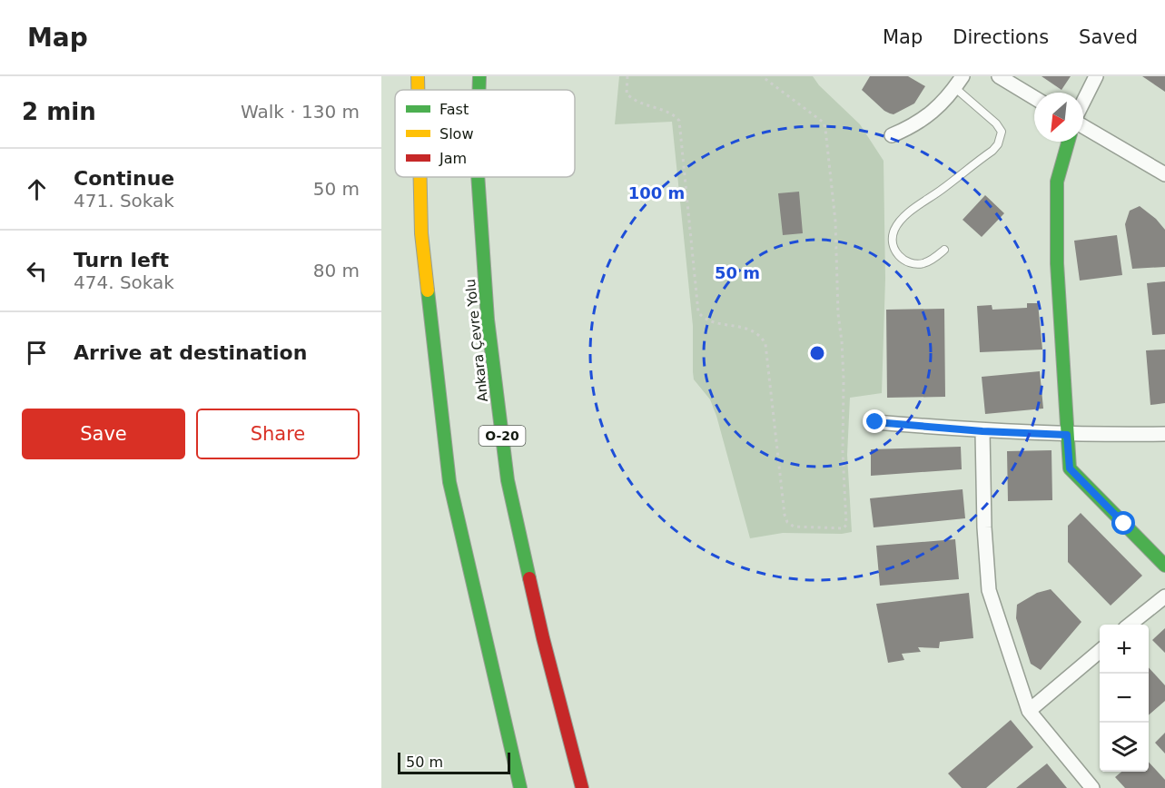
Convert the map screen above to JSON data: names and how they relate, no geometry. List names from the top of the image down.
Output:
{
  "streets": {
    "main road": ["Ankara Çevre Yolu", "O-20"]
  },
  "legend": ["Fast", "Slow", "Jam"],
  "scale_bar": "50 m",
  "north": "bottom left",
  "page": {
    "header": "Map",
    "nav": ["Map", "Directions", "Saved"],
    "heading": ["2 min", "Walk · 130 m"],
    "list": [
      ["Continue", "471. Sokak", "50 m"],
      ["Turn left", "474. Sokak", "80 m"],
      "Arrive at destination"
    ],
    "buttons": ["Save", "Share"],
    "map_buttons": ["+", "−"],
    "scale": "50 m"
  },
  "rings": ["100 m", "50 m"]
}
